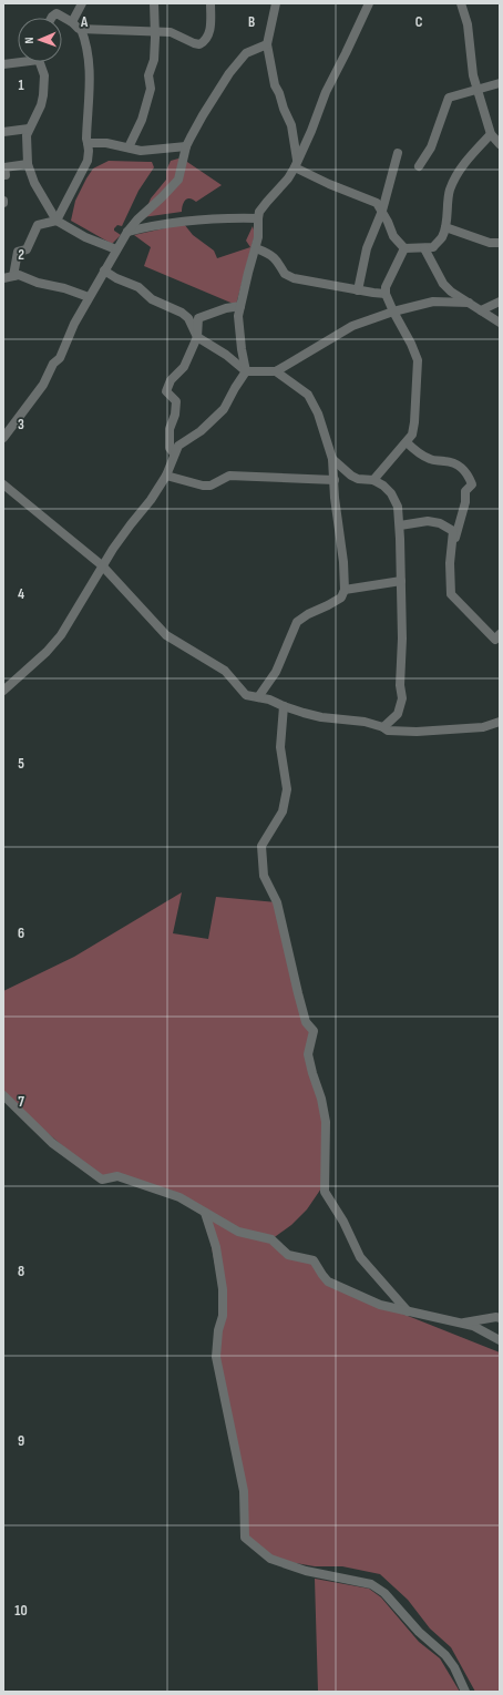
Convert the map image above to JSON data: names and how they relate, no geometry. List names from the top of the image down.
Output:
{
  "north": "left",
  "grid": {
    "columns": ["A", "B", "C"],
    "rows": [
      "1",
      "2",
      "3",
      "4",
      "5",
      "6",
      "7",
      "8",
      "9",
      "10"
    ]
  }
}
